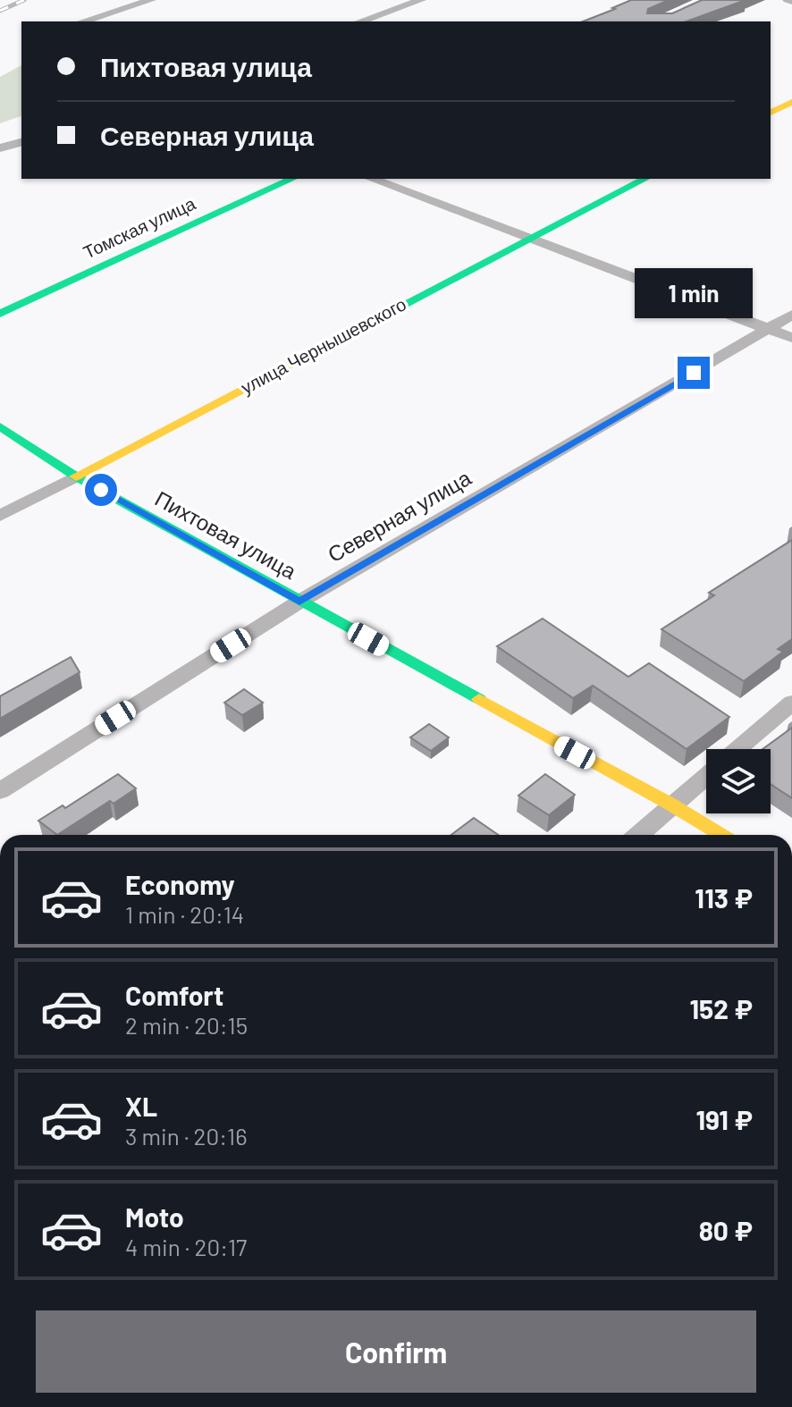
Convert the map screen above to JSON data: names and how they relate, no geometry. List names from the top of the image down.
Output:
{
  "streets": {
    "street": [
      "Томская улица",
      "улица Чернышевского",
      "Северная улица",
      "Пихтовая улица"
    ]
  },
  "crossings": [
    ["улица Чернышевского", "Пихтовая улица"],
    ["Северная улица", "Пихтовая улица"]
  ],
  "page": {
    "banner": ["Пихтовая улица", "Северная улица"],
    "bubble": "1 min",
    "list": [
      {
        "name": "Economy",
        "note": "1 min · 20:14",
        "value": "113 ₽"
      },
      {
        "name": "Comfort",
        "note": "2 min · 20:15",
        "value": "152 ₽"
      },
      {
        "name": "XL",
        "note": "3 min · 20:16",
        "value": "191 ₽"
      },
      {
        "name": "Moto",
        "note": "4 min · 20:17",
        "value": "80 ₽"
      }
    ],
    "buttons": "Confirm"
  }
}
